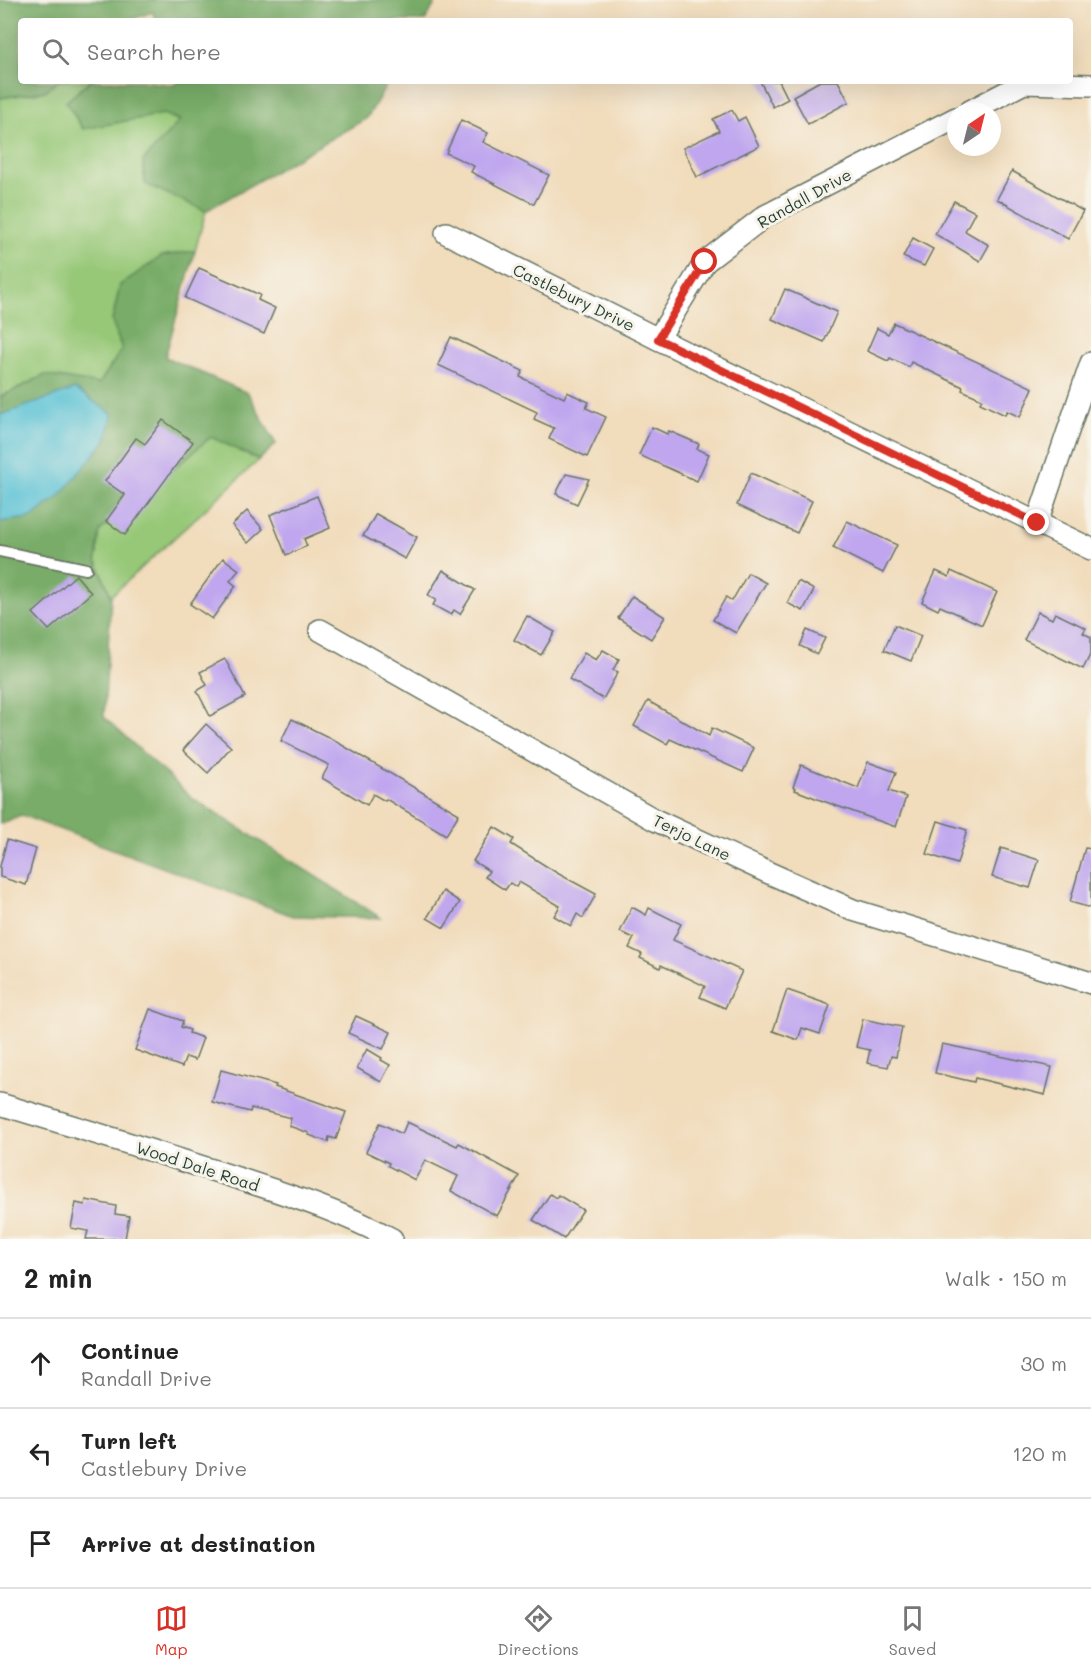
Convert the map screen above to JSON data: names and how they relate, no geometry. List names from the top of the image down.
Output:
{
  "streets": {
    "street": [
      "Randall Drive",
      "Castlebury Drive",
      "Terjo Lane",
      "Wood Dale Road"
    ]
  },
  "crossings": [
    ["Randall Drive", "Castlebury Drive"]
  ],
  "north": "top right",
  "page": {
    "search": "Search here",
    "heading": ["2 min", "Walk · 150 m"],
    "list": [
      ["Continue", "Randall Drive", "30 m"],
      ["Turn left", "Castlebury Drive", "120 m"],
      "Arrive at destination"
    ],
    "nav": ["Map", "Directions", "Saved"]
  }
}
